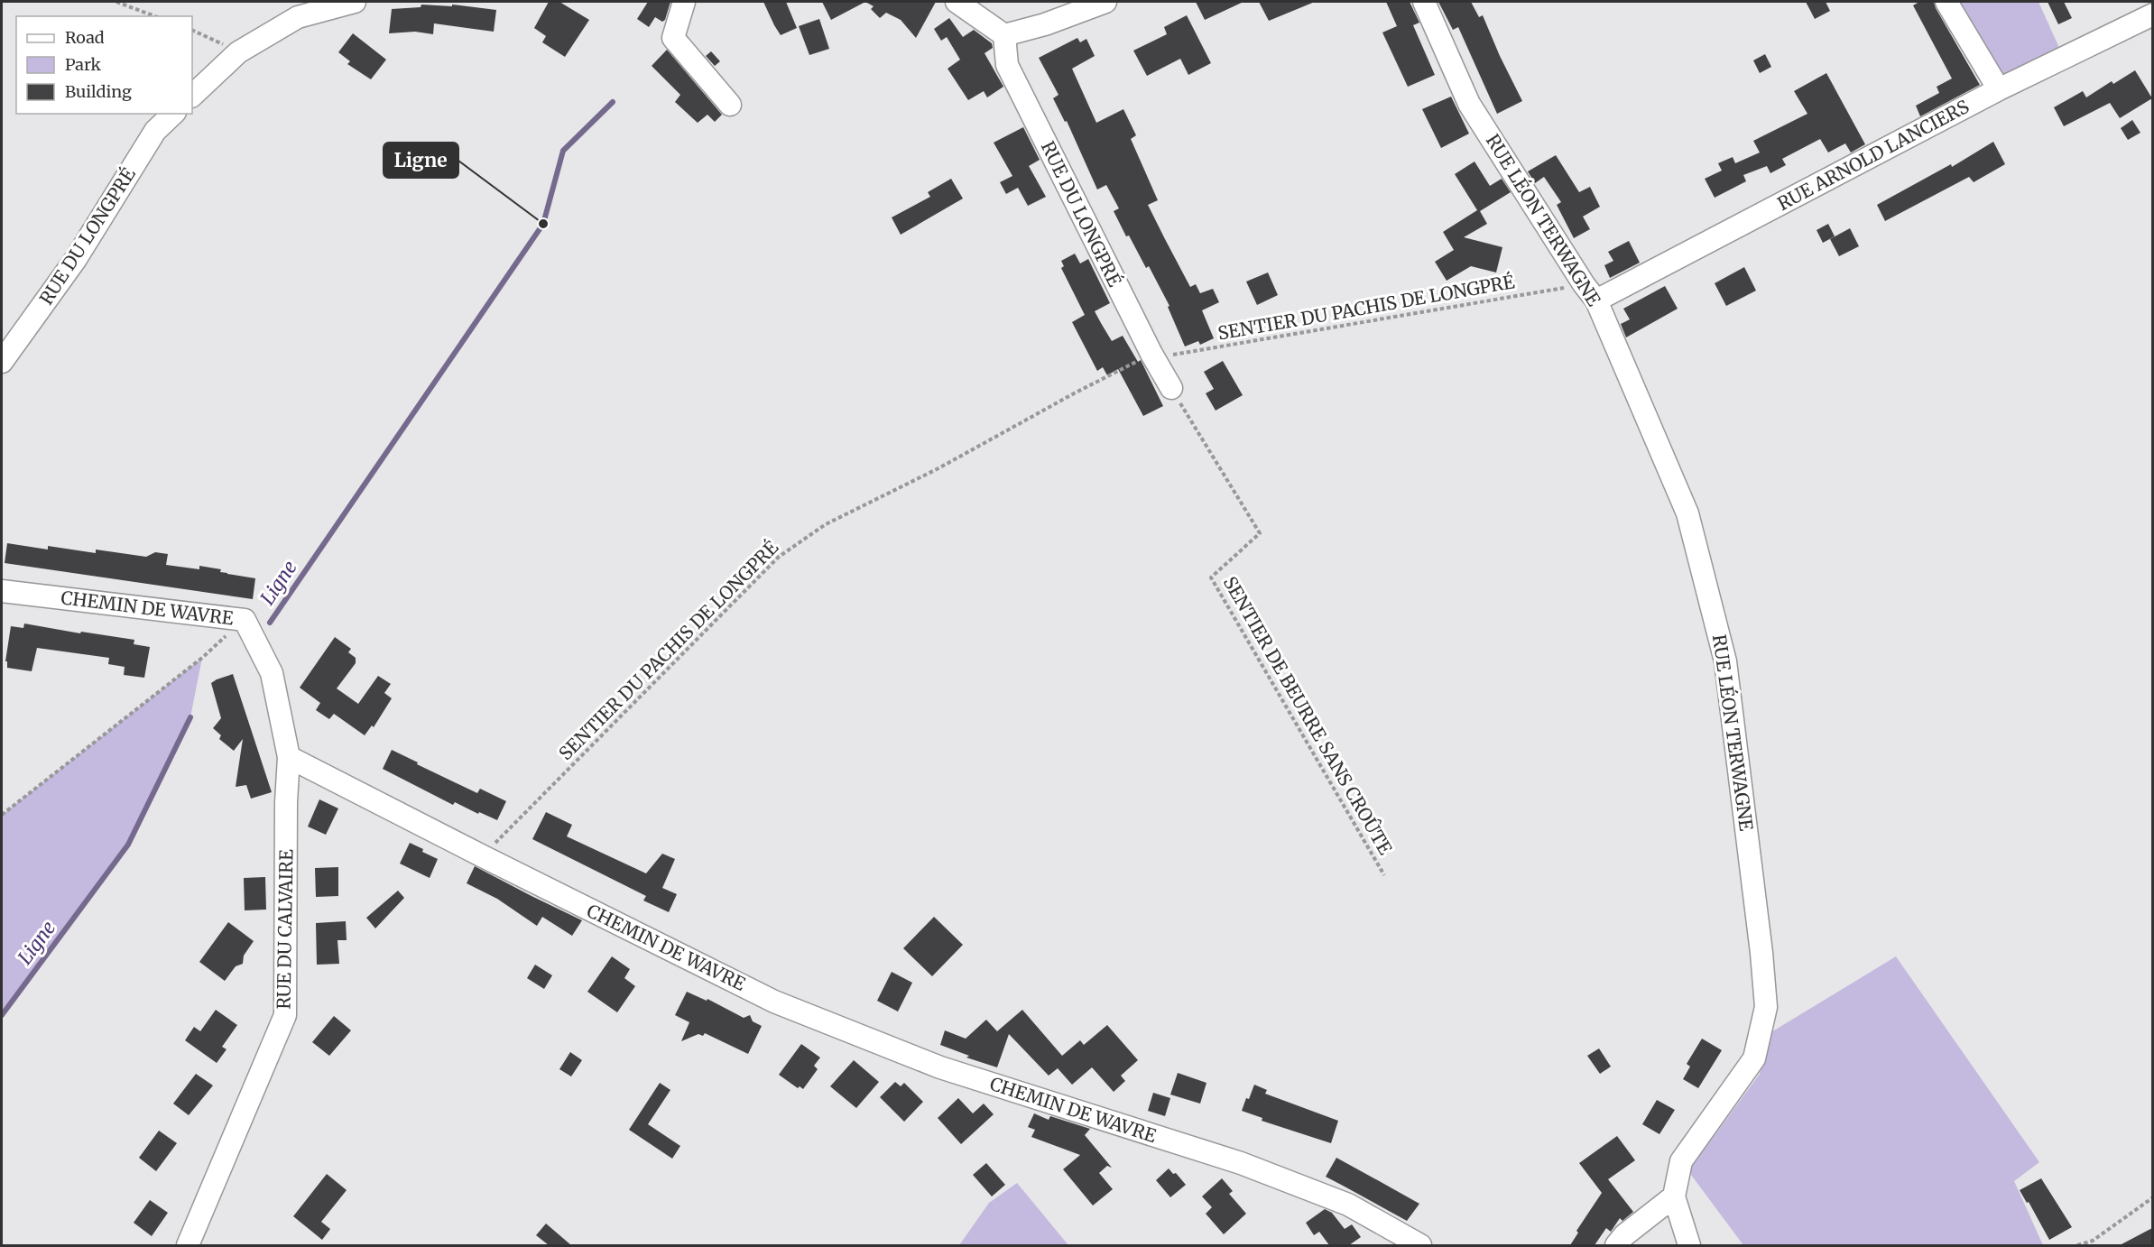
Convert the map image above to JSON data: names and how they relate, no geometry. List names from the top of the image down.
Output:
{
  "streets": {
    "street": [
      "RUE ARNOLD LANCIERS",
      "RUE DU LONGPRÉ",
      "RUE LÉON TERWAGNE",
      "CHEMIN DE WAVRE",
      "RUE DU CALVAIRE"
    ],
    "path": ["SENTIER DU PACHIS DE LONGPRÉ", "SENTIER DE BEURRE SANS CROÛTE"]
  },
  "crossings": [
    ["RUE ARNOLD LANCIERS", "RUE LÉON TERWAGNE"],
    ["RUE ARNOLD LANCIERS", "SENTIER DU PACHIS DE LONGPRÉ"],
    ["RUE DU LONGPRÉ", "SENTIER DU PACHIS DE LONGPRÉ"],
    ["RUE DU LONGPRÉ", "SENTIER DE BEURRE SANS CROÛTE"],
    ["RUE LÉON TERWAGNE", "SENTIER DU PACHIS DE LONGPRÉ"],
    ["SENTIER DU PACHIS DE LONGPRÉ", "CHEMIN DE WAVRE"],
    ["CHEMIN DE WAVRE", "RUE DU CALVAIRE"]
  ],
  "water": ["Ligne"],
  "places": ["Ligne"],
  "legend": ["Road", "Park", "Building"]
}
